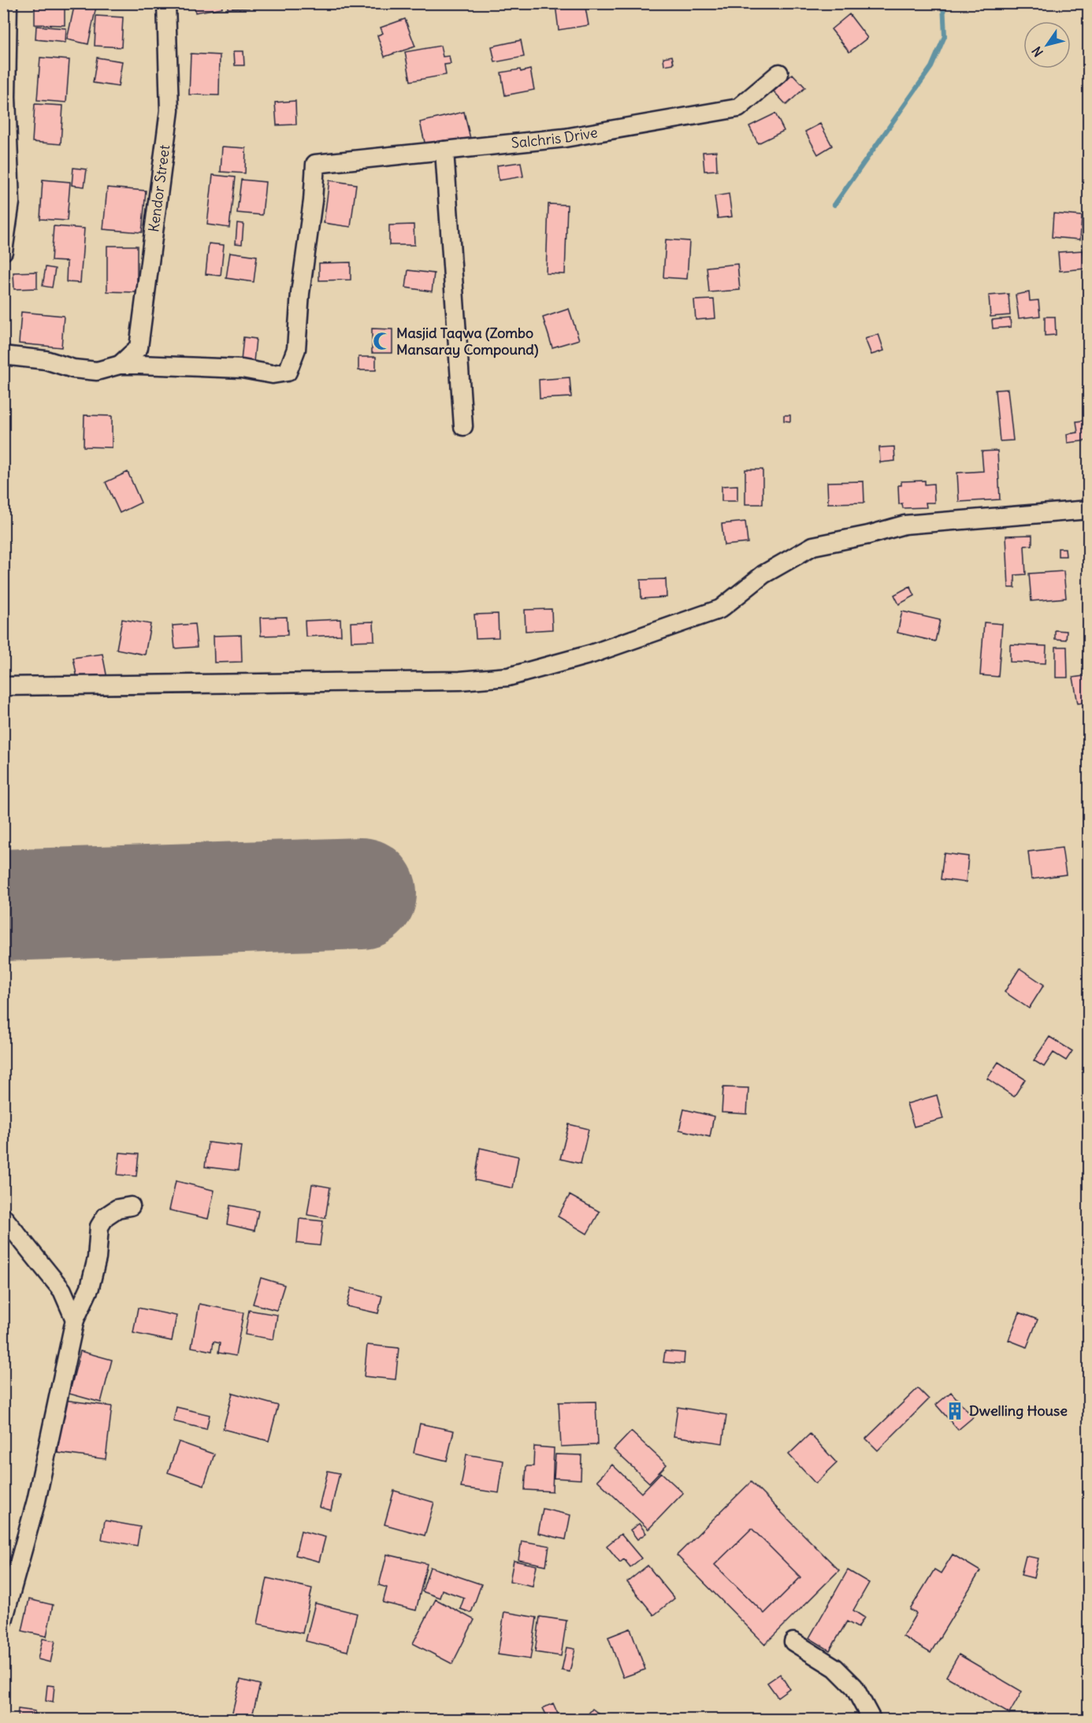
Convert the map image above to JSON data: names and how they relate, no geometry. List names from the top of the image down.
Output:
{
  "streets": {
    "street": ["Salchris Drive", "Kendor Street"]
  },
  "crossings": [
    ["Salchris Drive", "Kendor Street"]
  ],
  "places": {
    "mosque": ["Masjid Taqwa (Zombo Mansaray Compound)"],
    "building": ["Dwelling House"]
  },
  "north": "bottom left"
}
